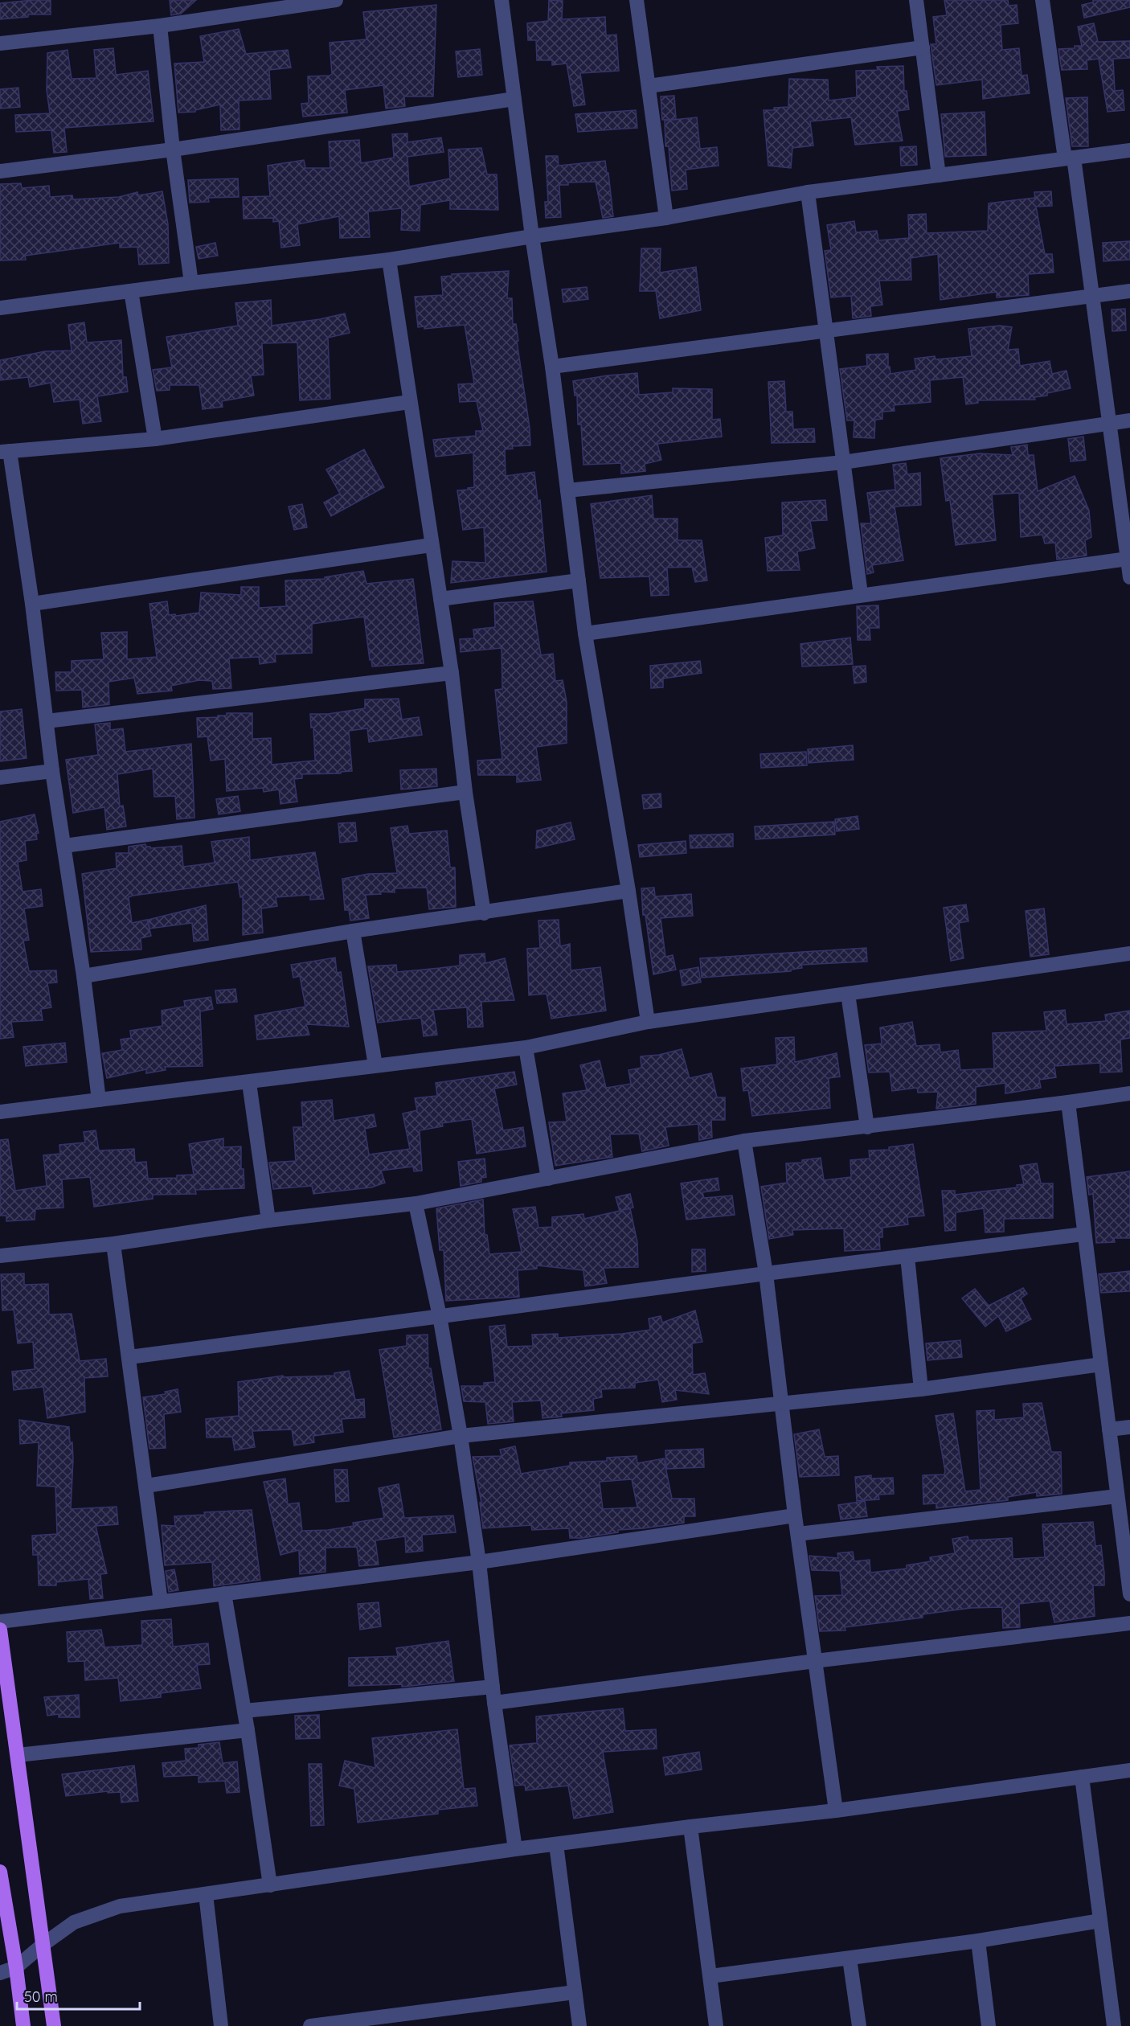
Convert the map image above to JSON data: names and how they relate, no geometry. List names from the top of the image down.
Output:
{
  "scale_bar": "50 m"
}
